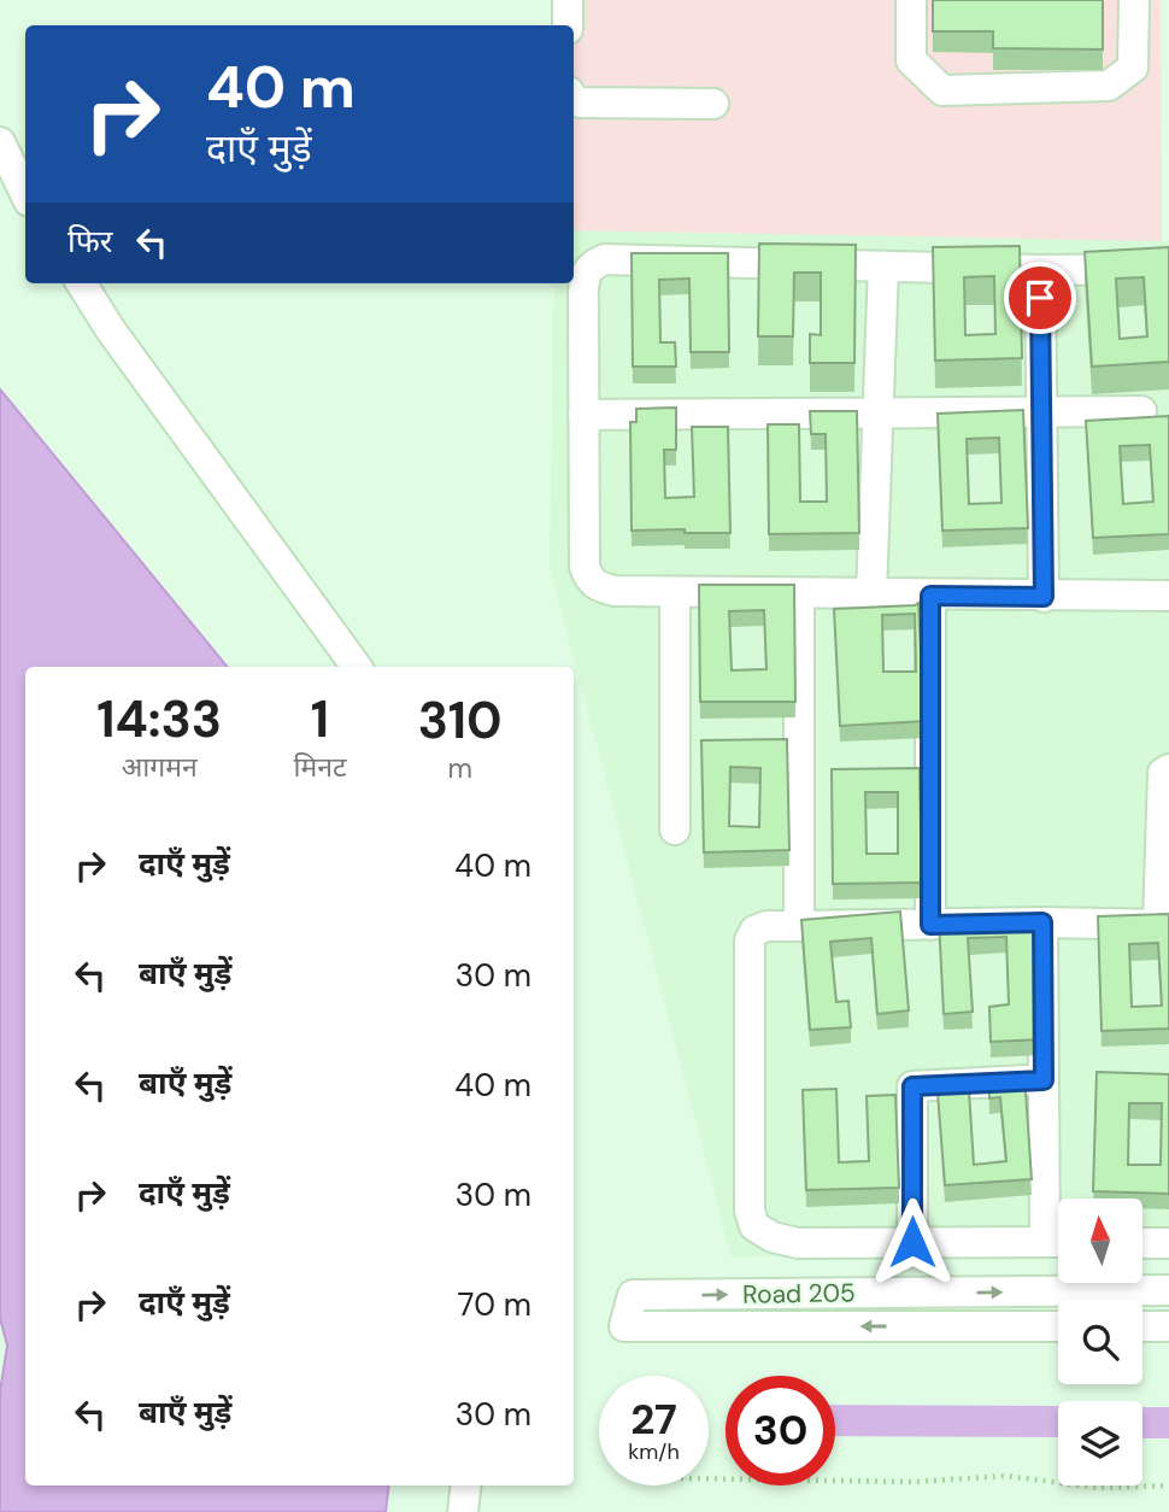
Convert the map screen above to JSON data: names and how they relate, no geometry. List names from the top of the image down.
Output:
{
  "streets": {
    "street": ["Road 205"]
  },
  "north": "top",
  "page": {
    "turn": ["40 m", "दाएँ मुड़ें"],
    "then": "फिर",
    "eta": [
      "14:33",
      "आगमन",
      "1",
      "मिनट",
      "310",
      "m"
    ],
    "list": [
      {
        "name": "दाएँ मुड़ें",
        "value": "40 m"
      },
      {
        "name": "बाएँ मुड़ें",
        "value": "30 m"
      },
      {
        "name": "बाएँ मुड़ें",
        "value": "40 m"
      },
      {
        "name": "दाएँ मुड़ें",
        "value": "30 m"
      },
      {
        "name": "दाएँ मुड़ें",
        "value": "70 m"
      },
      {
        "name": "बाएँ मुड़ें",
        "value": "30 m"
      }
    ],
    "speed": "27 km/h",
    "limit": "30"
  }
}
